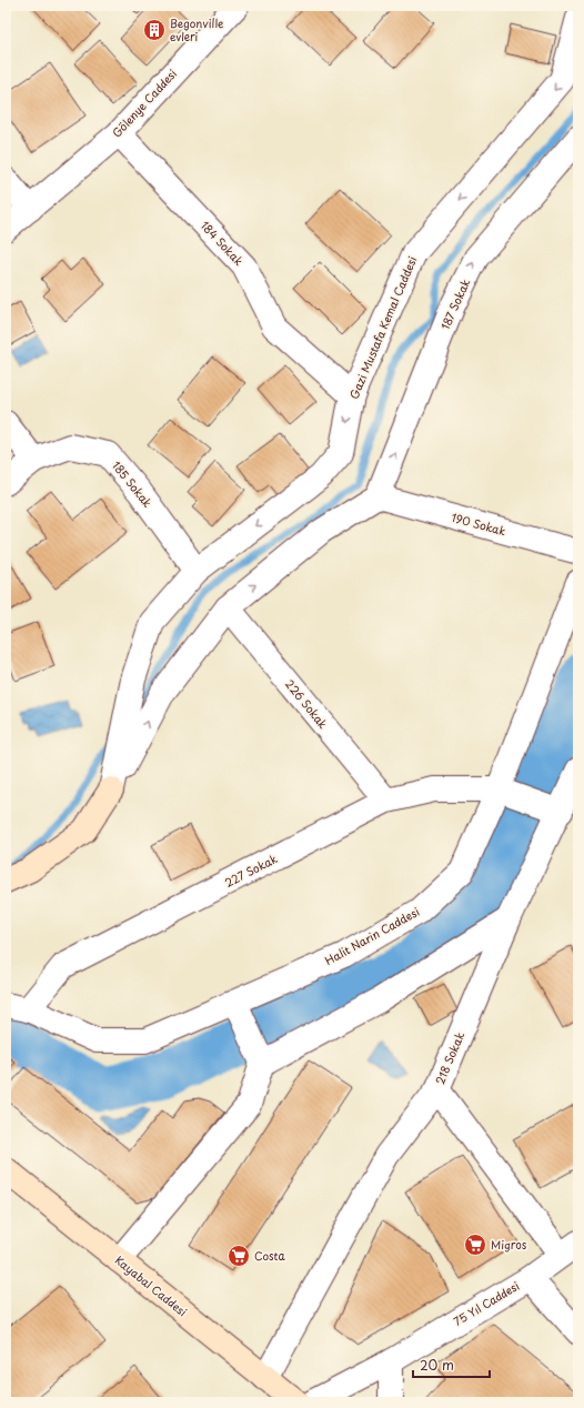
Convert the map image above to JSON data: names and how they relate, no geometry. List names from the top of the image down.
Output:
{
  "streets": {
    "street": [
      "Gölenye Caddesi",
      "184 Sokak",
      "187 Sokak",
      "Gazi Mustafa Kemal Caddesi",
      "185 Sokak",
      "190 Sokak",
      "226 Sokak",
      "227 Sokak",
      "Halit Narin Caddesi",
      "218 Sokak",
      "Kayabal Caddesi",
      "75 Yıl Caddesi"
    ]
  },
  "crossings": [
    ["Gölenye Caddesi", "184 Sokak"],
    ["184 Sokak", "Gazi Mustafa Kemal Caddesi"],
    ["187 Sokak", "Gazi Mustafa Kemal Caddesi"],
    ["187 Sokak", "190 Sokak"],
    ["Gazi Mustafa Kemal Caddesi", "185 Sokak"],
    ["Gazi Mustafa Kemal Caddesi", "190 Sokak"],
    ["Gazi Mustafa Kemal Caddesi", "226 Sokak"],
    ["226 Sokak", "227 Sokak"],
    ["227 Sokak", "Halit Narin Caddesi"],
    ["227 Sokak", "218 Sokak"],
    ["218 Sokak", "Kayabal Caddesi"]
  ],
  "one_way": ["187 Sokak"],
  "places": {
    "building": ["Begonville evleri"],
    "supermarket": ["Migros", "Costa"]
  },
  "scale_bar": "20 m"
}
